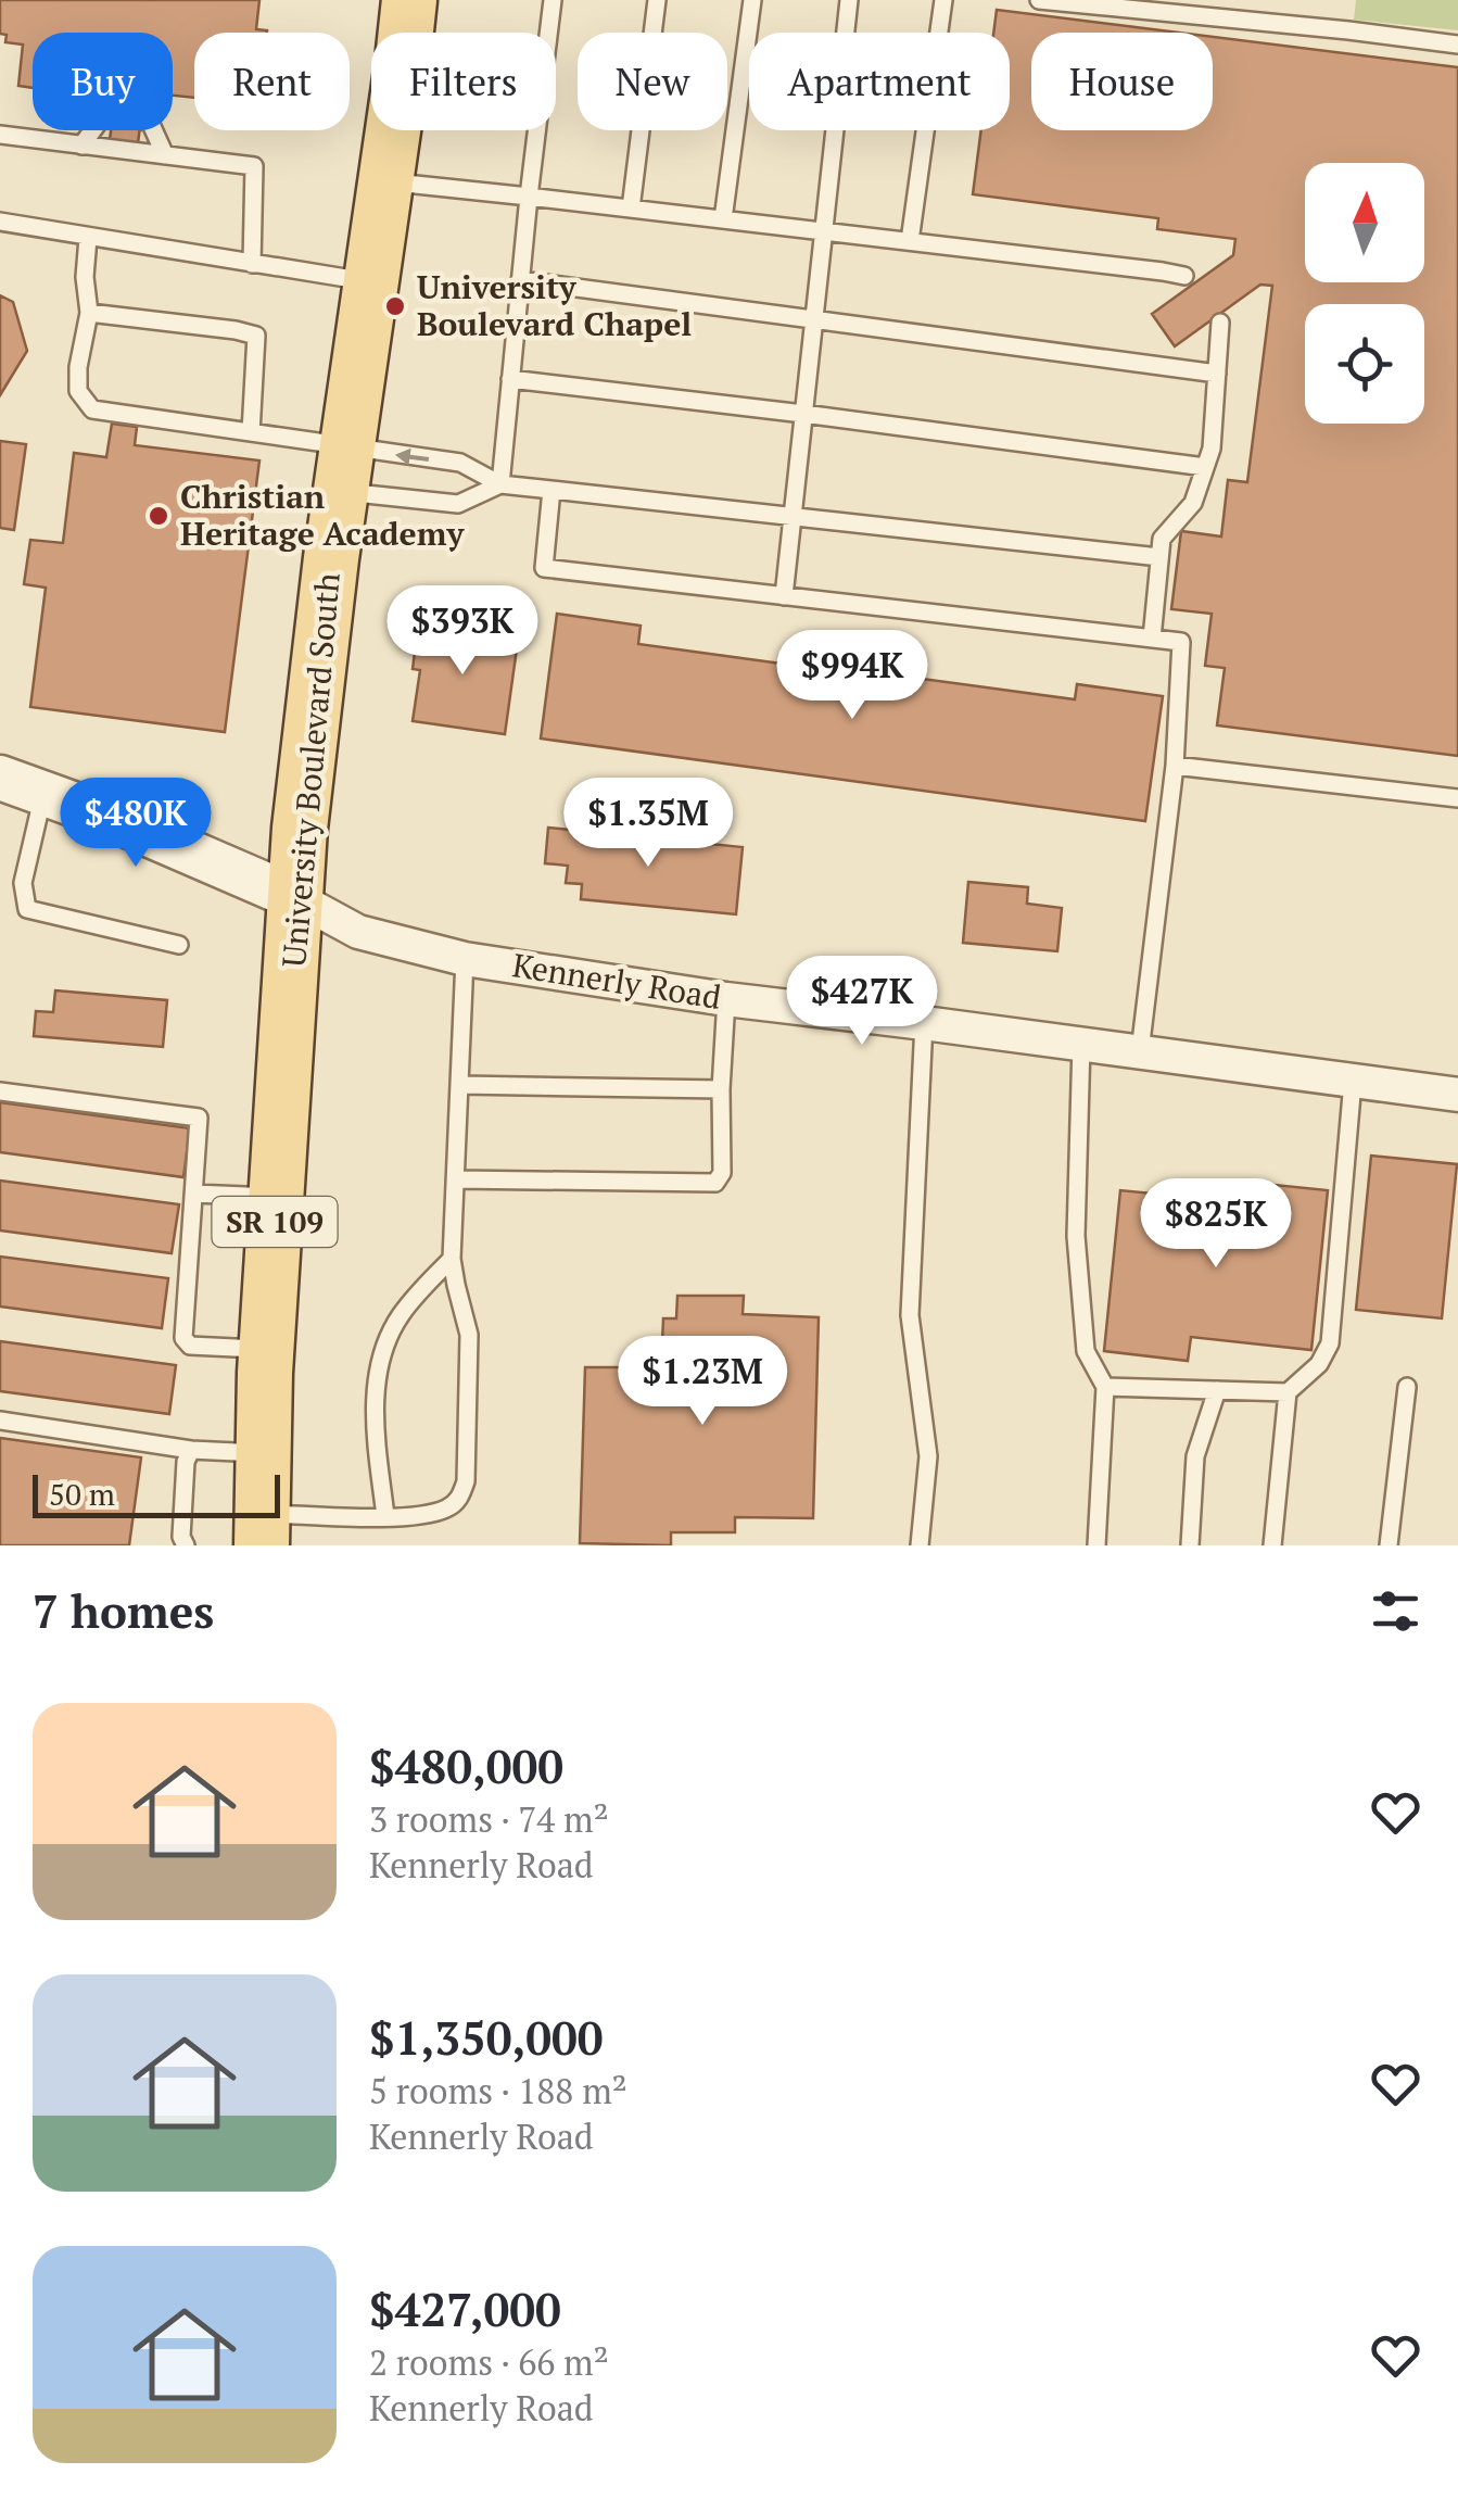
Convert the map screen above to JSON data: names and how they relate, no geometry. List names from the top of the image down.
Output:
{
  "streets": {
    "main road": ["University Boulevard South", "SR 109"],
    "street": ["Kennerly Road"]
  },
  "crossings": [
    ["University Boulevard South", "Kennerly Road"]
  ],
  "places": ["University Boulevard Chapel", "Christian Heritage Academy"],
  "scale_bar": "50 m",
  "north": "top",
  "page": {
    "chip": [
      "Buy",
      "Rent",
      "Filters",
      "New",
      "Apartment",
      "House"
    ],
    "price": [
      "$393K",
      "$994K",
      "$480K",
      "$1.35M",
      "$427K",
      "$825K",
      "$1.23M"
    ],
    "scale": "50 m",
    "heading": "7 homes",
    "list": [
      {
        "name": "$480,000",
        "note": "3 rooms · 74 m² · Kennerly Road"
      },
      {
        "name": "$1,350,000",
        "note": "5 rooms · 188 m² · Kennerly Road"
      },
      {
        "name": "$427,000",
        "note": "2 rooms · 66 m² · Kennerly Road"
      }
    ]
  }
}
